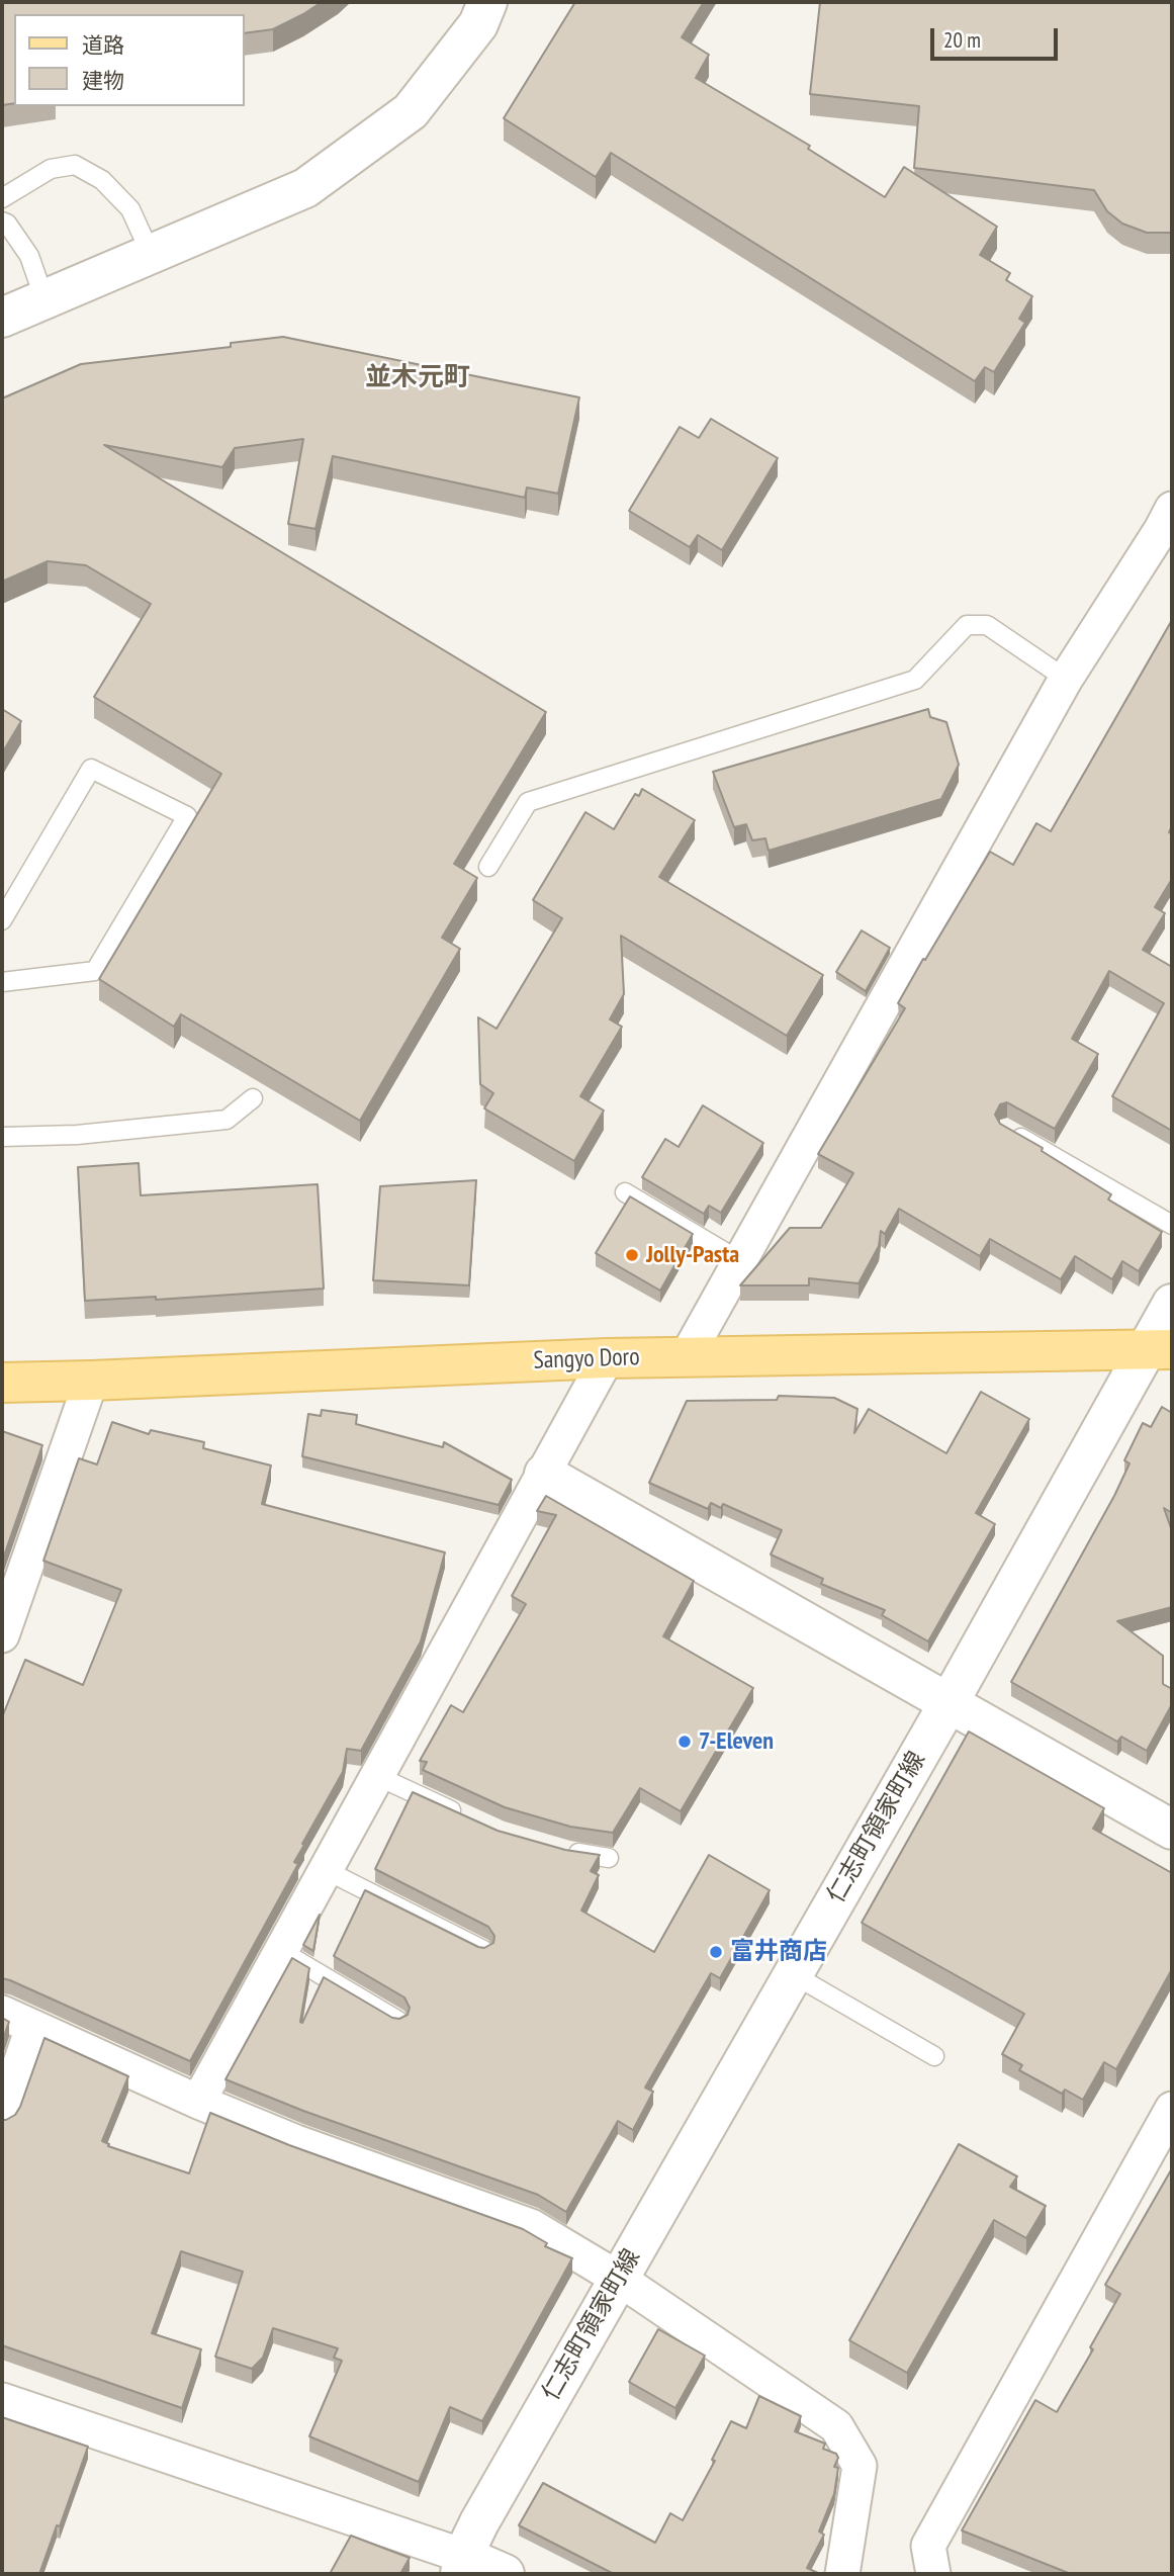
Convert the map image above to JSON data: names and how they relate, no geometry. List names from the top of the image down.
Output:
{
  "streets": {
    "main road": ["Sangyo Doro"],
    "street": ["仁志町領家町線"]
  },
  "crossings": [
    ["Sangyo Doro", "仁志町領家町線"]
  ],
  "districts": ["並木元町"],
  "places": ["Jolly-Pasta", "7-Eleven", "富井商店"],
  "legend": ["道路", "建物"],
  "scale_bar": "20 m"
}
